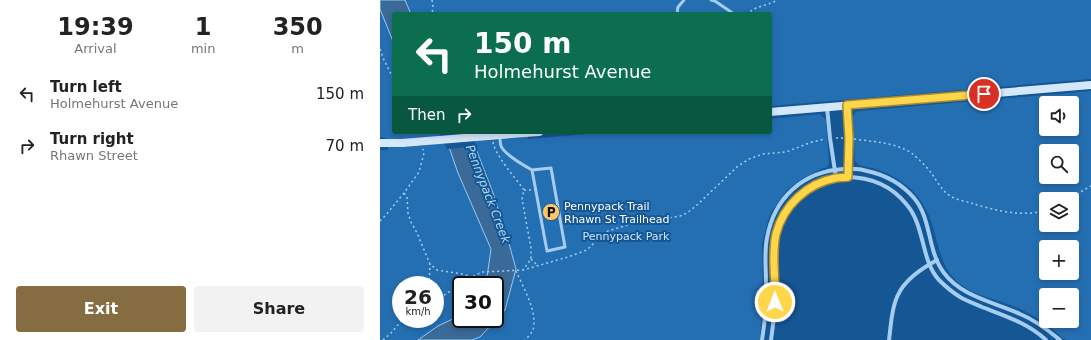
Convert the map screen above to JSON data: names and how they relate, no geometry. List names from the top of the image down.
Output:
{
  "water": ["Pennypack Creek"],
  "parks": ["Pennypack Park"],
  "places": {
    "parking": ["Pennypack Trail Rhawn St Trailhead"]
  },
  "page": {
    "eta": [
      "19:39",
      "Arrival",
      "1",
      "min",
      "350",
      "m"
    ],
    "turn": ["150 m", "Holmehurst Avenue"],
    "list": [
      {
        "name": "Turn left",
        "note": "Holmehurst Avenue",
        "value": "150 m"
      },
      {
        "name": "Turn right",
        "note": "Rhawn Street",
        "value": "70 m"
      }
    ],
    "map_buttons": ["+", "−"],
    "then": "Then",
    "speed": "26 km/h",
    "limit": "30",
    "buttons": ["Exit", "Share"]
  }
}
